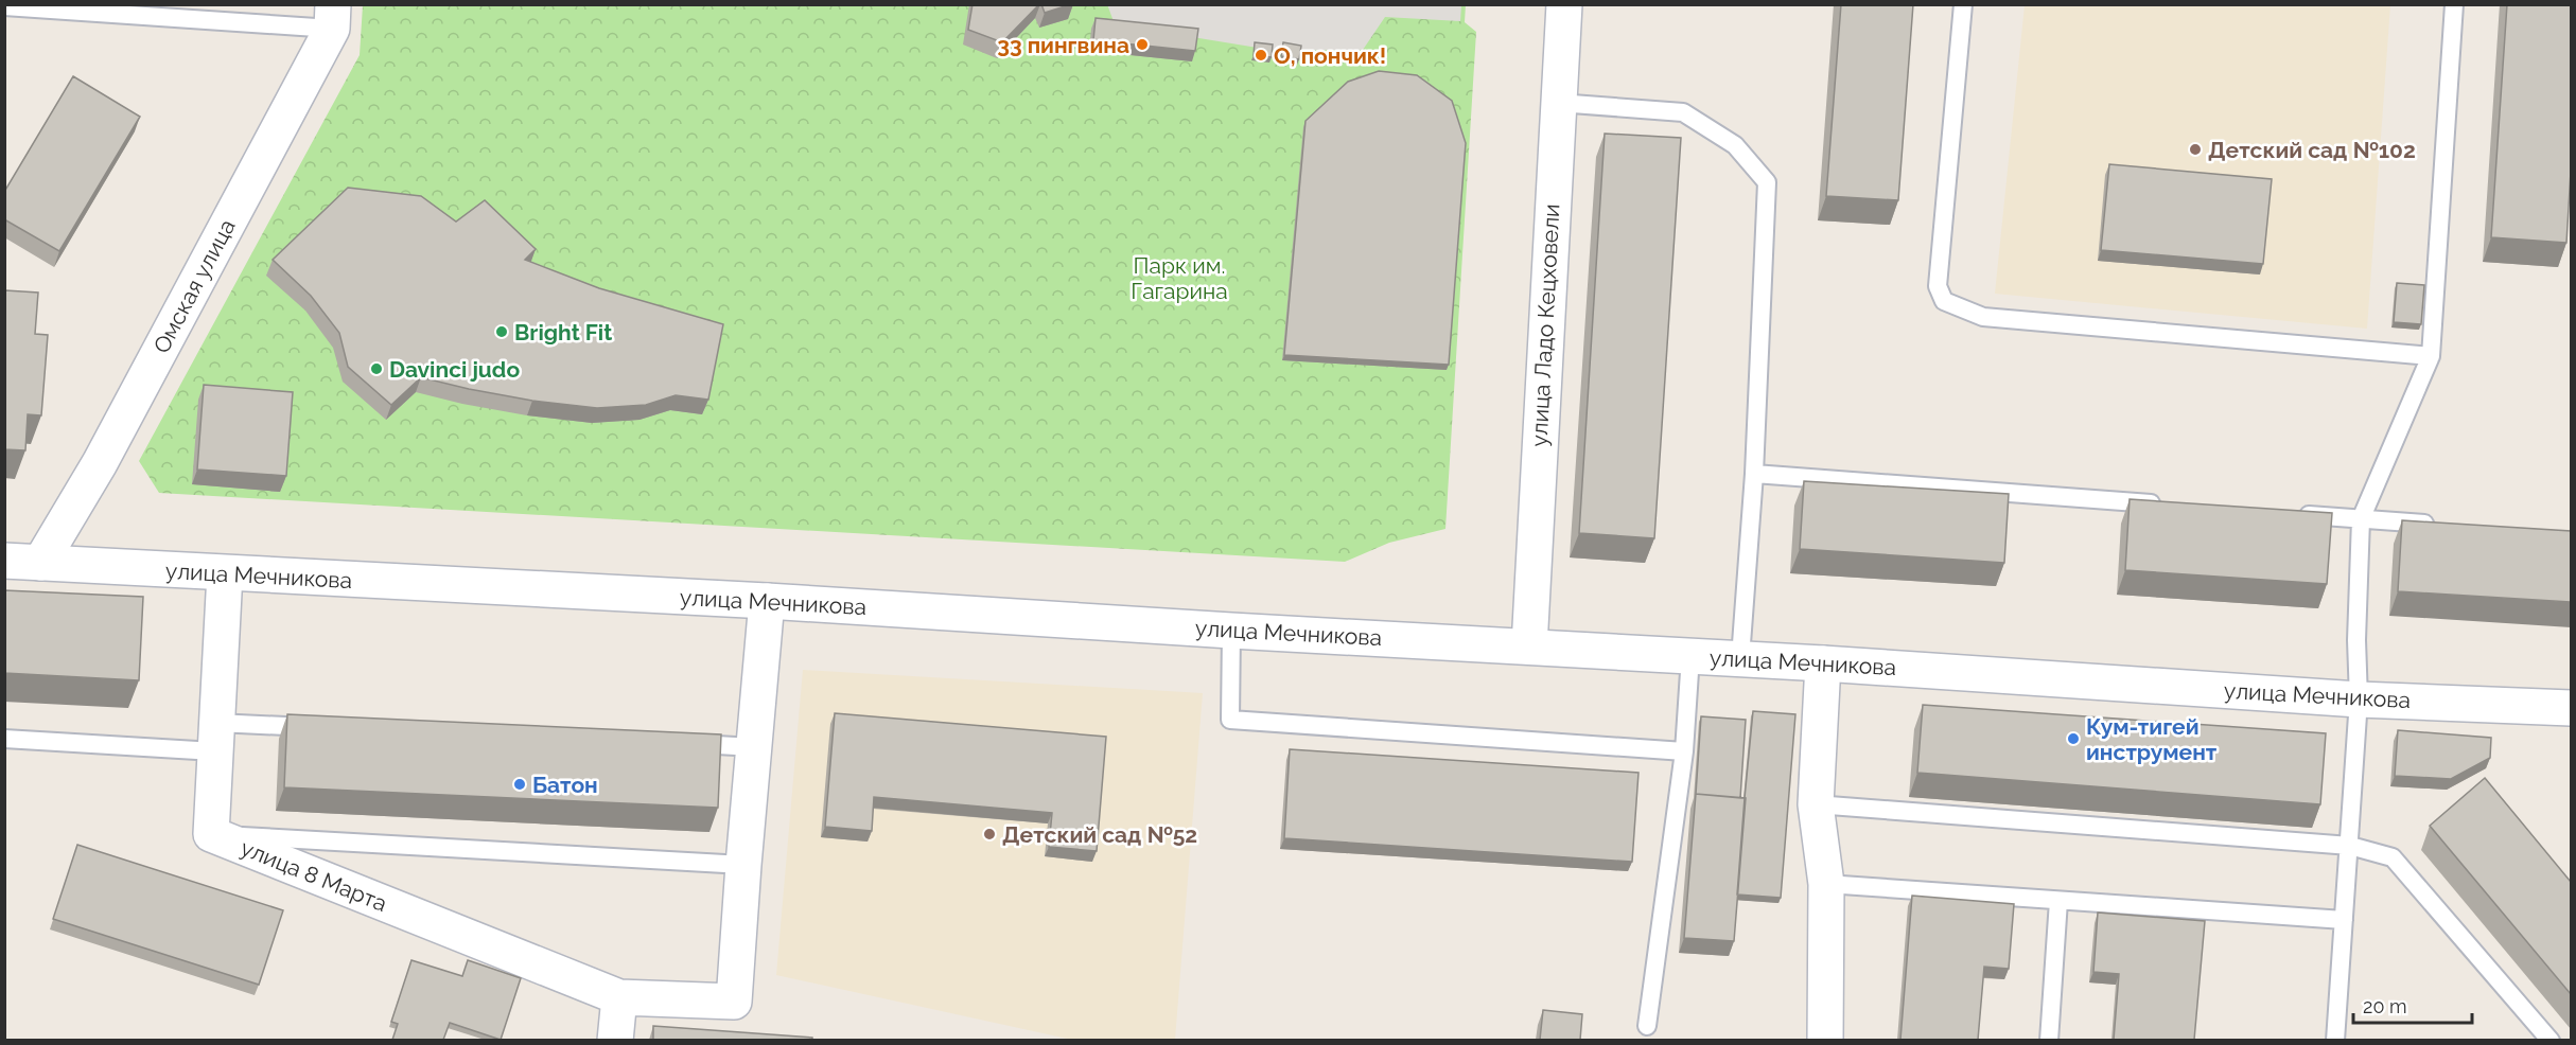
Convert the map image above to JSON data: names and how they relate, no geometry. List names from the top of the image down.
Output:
{
  "streets": {
    "street": [
      "Омская улица",
      "улица Ладо Кецховели",
      "улица Мечникова",
      "улица 8 Марта"
    ]
  },
  "crossings": [
    ["Омская улица", "улица Мечникова"],
    ["улица Ладо Кецховели", "улица Мечникова"],
    ["улица Мечникова", "улица 8 Марта"]
  ],
  "parks": ["Парк им. Гагарина"],
  "places": [
    "33 пингвина",
    "О, пончик!",
    "Детский сад №102",
    "Bright Fit",
    "Davinci judo",
    "Кум-тигей инструмент",
    "Батон",
    "Детский сад №52"
  ],
  "scale_bar": "20 m"
}
